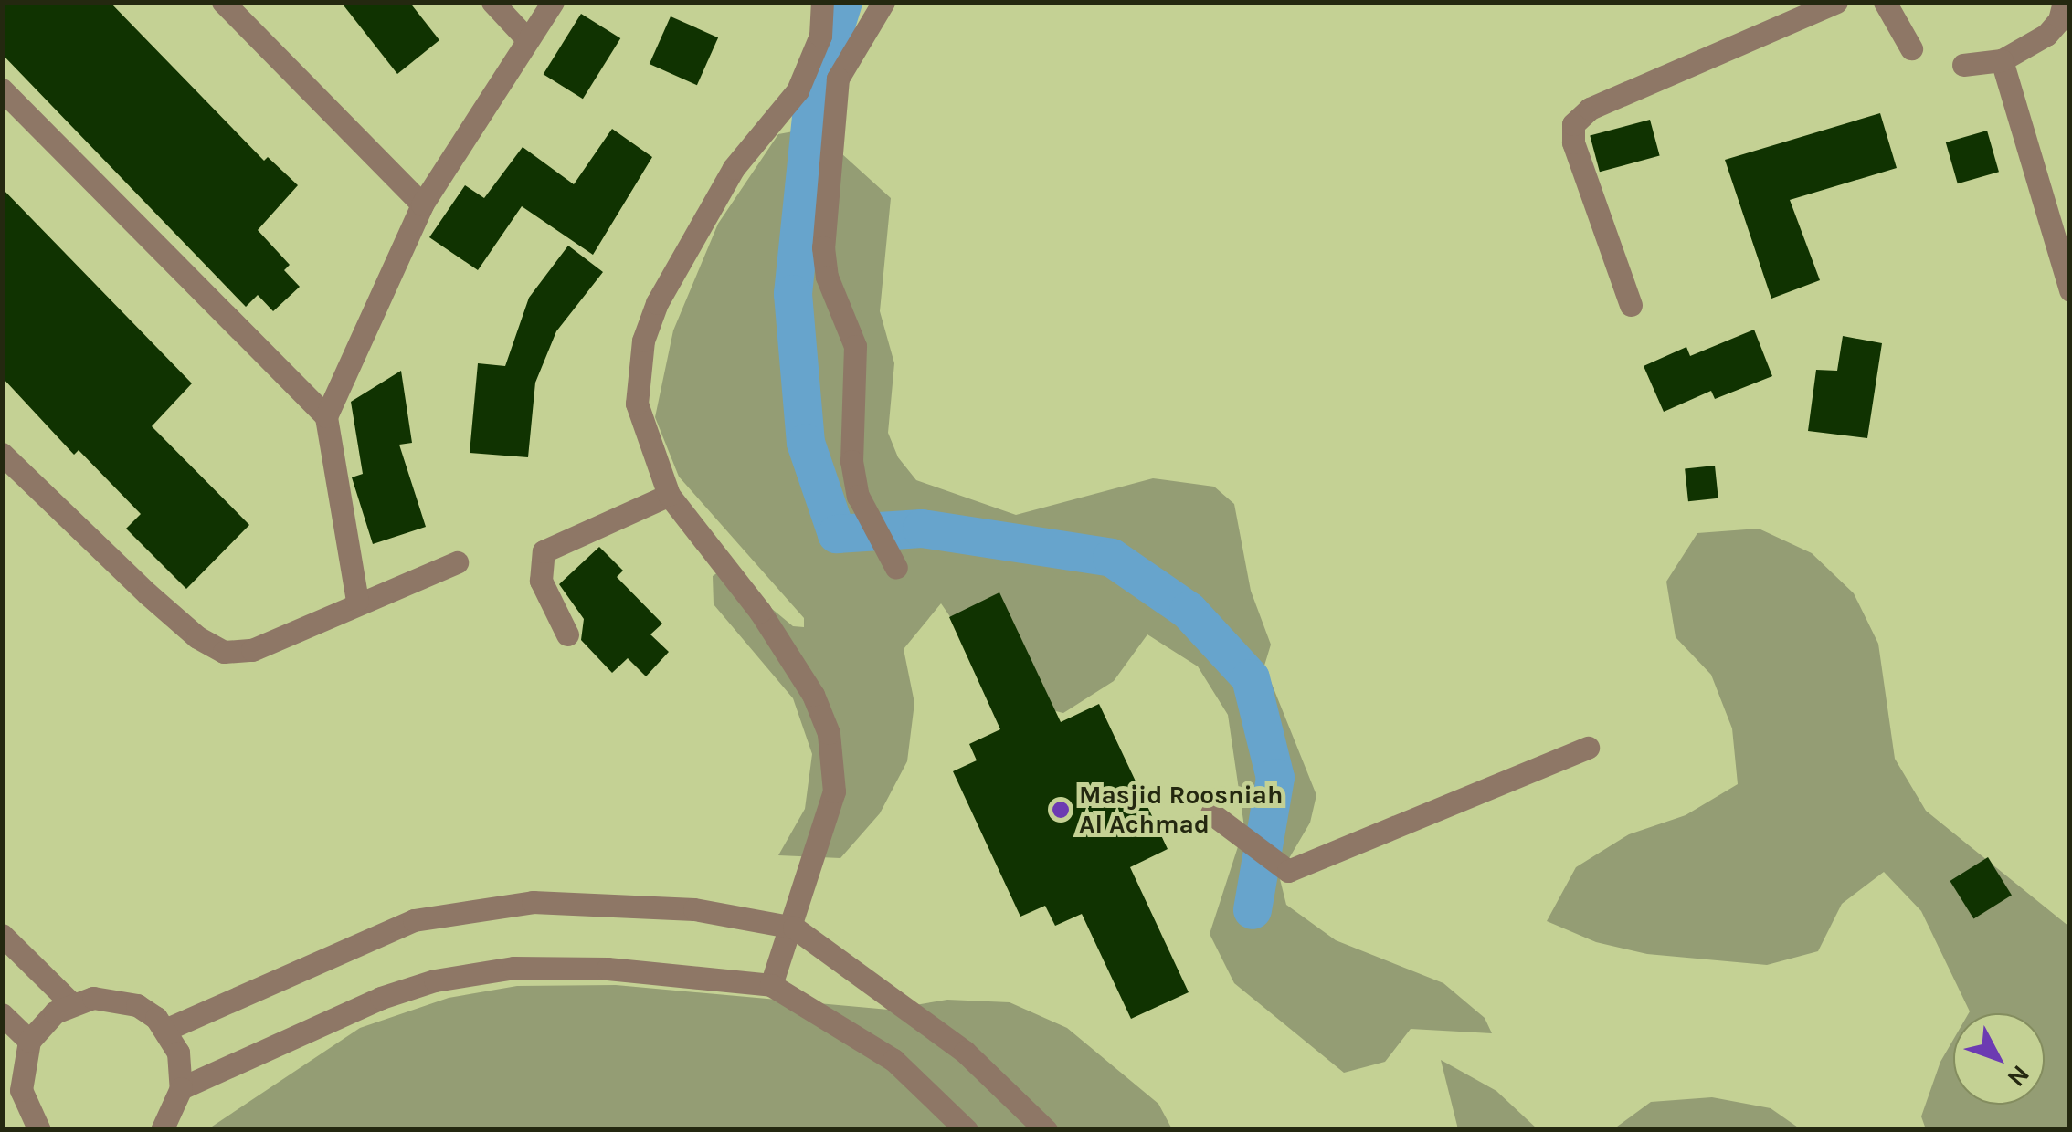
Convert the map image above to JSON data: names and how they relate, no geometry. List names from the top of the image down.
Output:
{
  "places": ["Masjid Roosniah Al Achmad"],
  "north": "bottom right"
}
